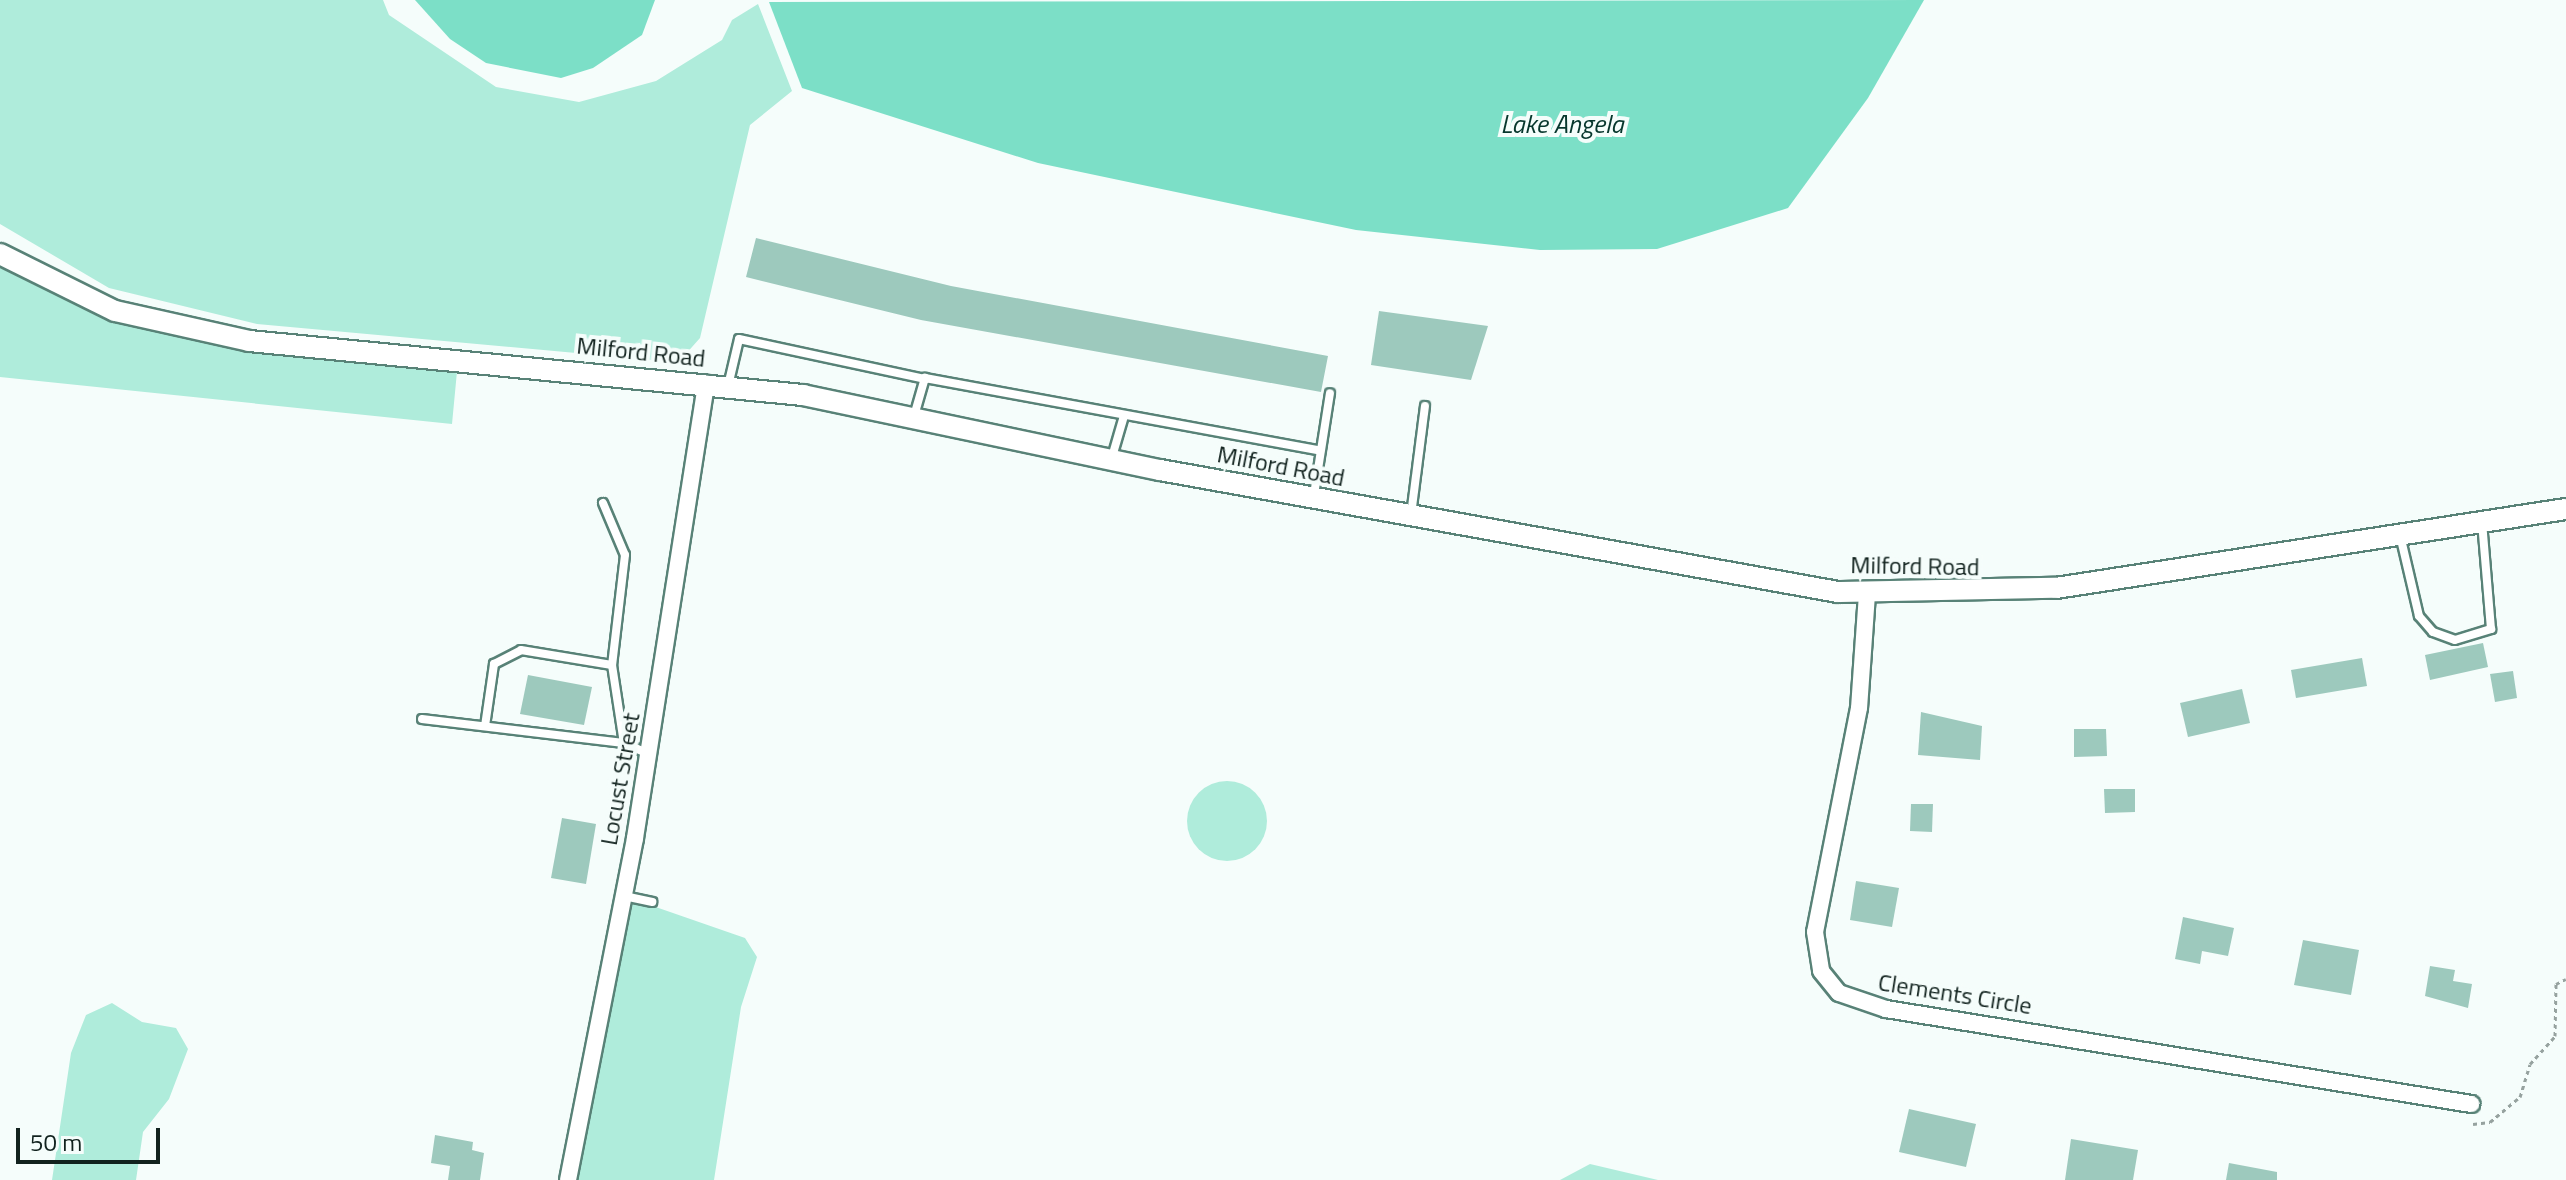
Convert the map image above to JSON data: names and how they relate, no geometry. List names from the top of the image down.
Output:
{
  "streets": {
    "street": ["Milford Road", "Locust Street", "Clements Circle"]
  },
  "crossings": [
    ["Milford Road", "Locust Street"],
    ["Milford Road", "Clements Circle"]
  ],
  "water": ["Lake Angela"],
  "scale_bar": "50 m"
}
